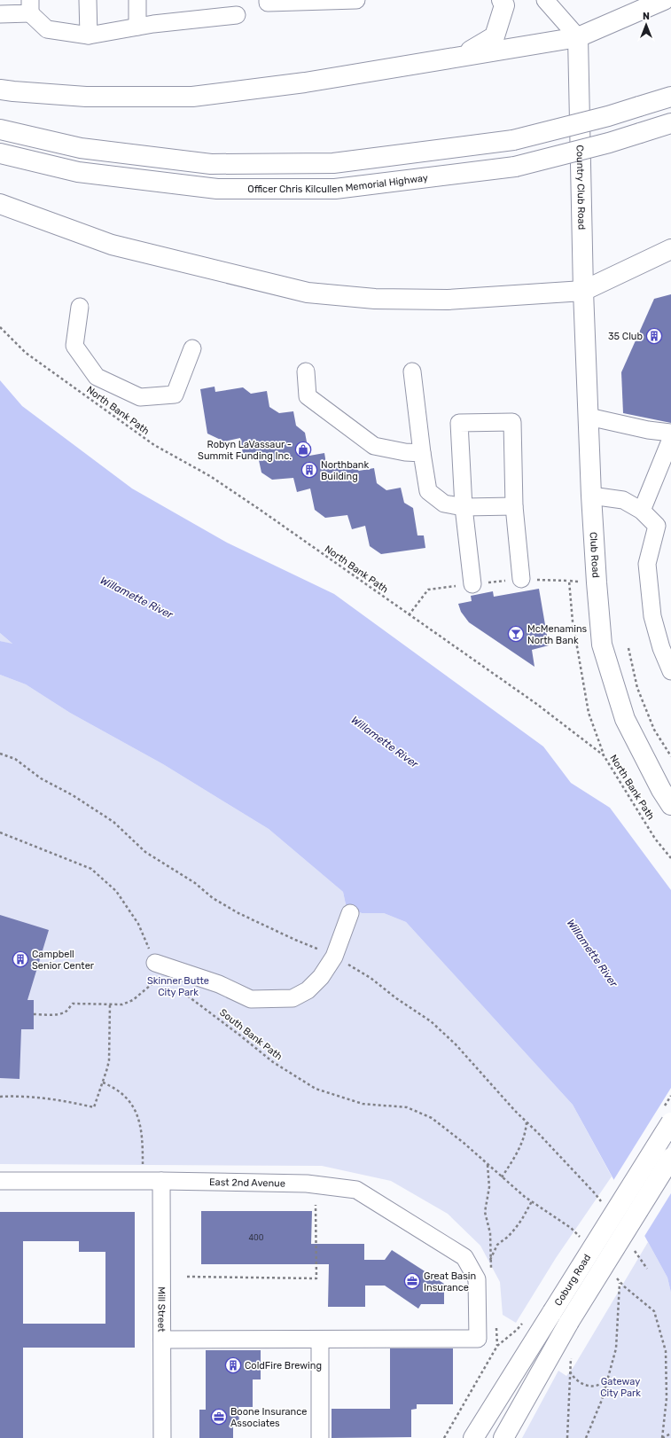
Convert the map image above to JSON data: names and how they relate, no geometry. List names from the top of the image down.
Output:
{
  "streets": {
    "main road": [
      "Officer Chris Kilcullen Memorial Highway",
      "Country Club Road",
      "Club Road",
      "Coburg Road"
    ],
    "street": ["East 2nd Avenue", "Mill Street"],
    "path": ["North Bank Path", "South Bank Path"]
  },
  "crossings": [
    ["Country Club Road", "Club Road"],
    ["East 2nd Avenue", "Mill Street"]
  ],
  "water": ["Willamette River"],
  "parks": ["Skinner Butte City Park", "Gateway City Park"],
  "places": {
    "building": [
      "35 Club",
      "Northbank Building",
      "Campbell Senior Center",
      "ColdFire Brewing"
    ],
    "shop": ["Robyn LaVassaur - Summit Funding Inc."],
    "bar": ["McMenamins North Bank"],
    "office": ["Great Basin Insurance", "Boone Insurance Associates"]
  },
  "house_numbers": ["400"],
  "north": "top"
}
